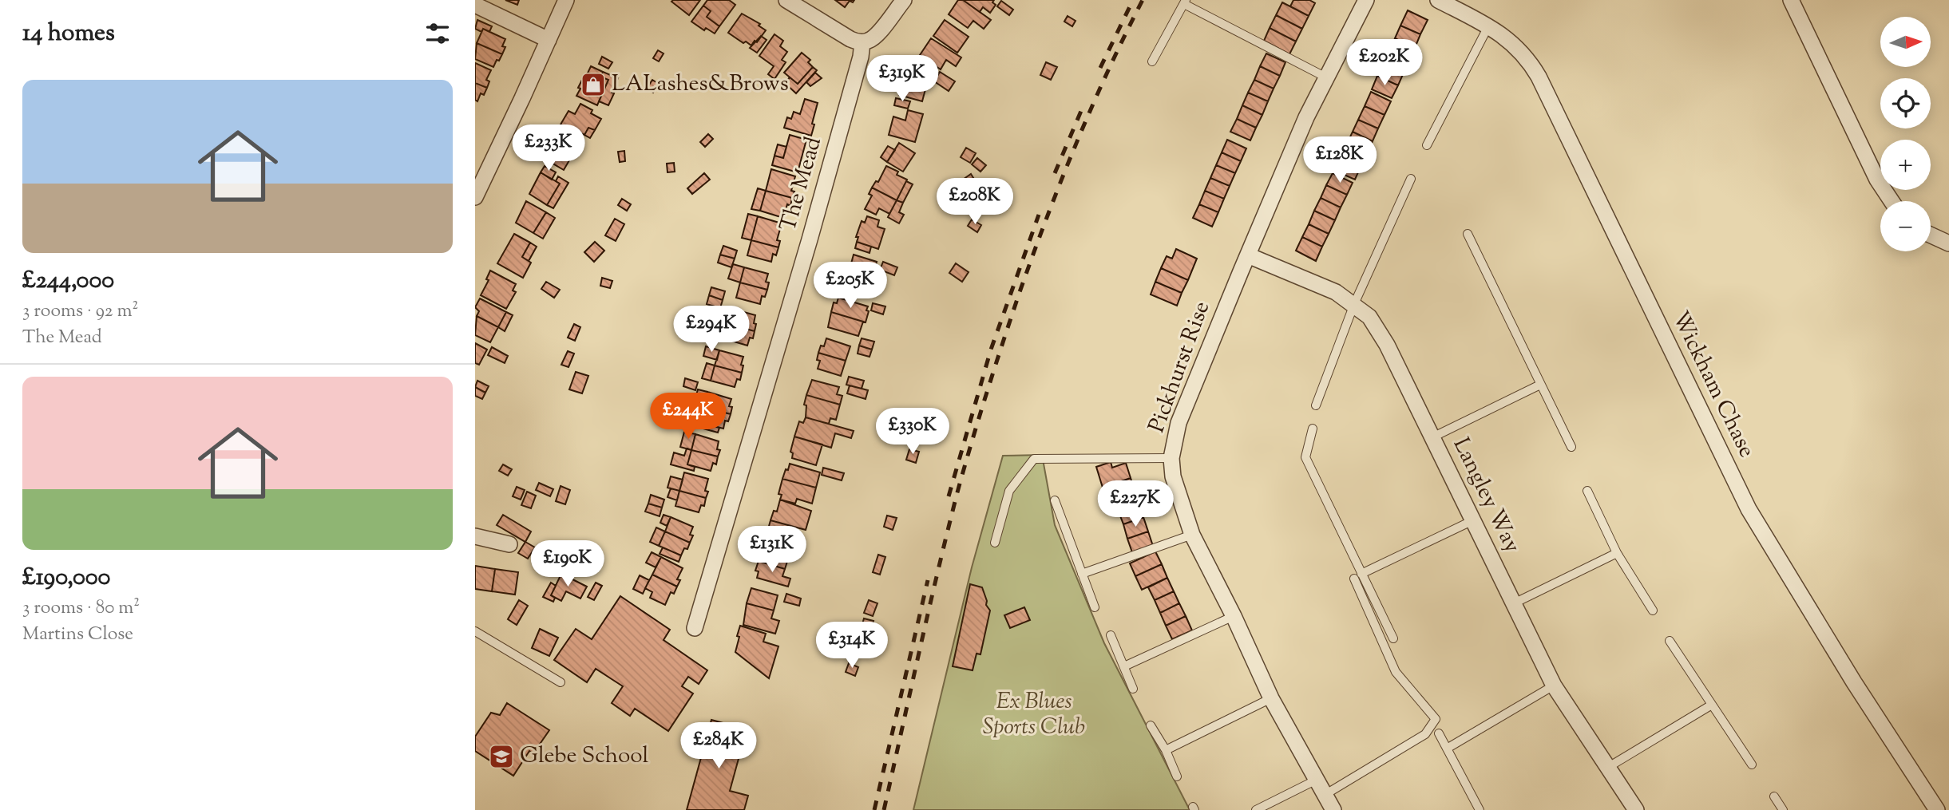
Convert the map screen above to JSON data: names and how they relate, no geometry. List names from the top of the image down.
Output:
{
  "streets": {
    "street": [
      "The Mead",
      "Pickhurst Rise",
      "Wickham Chase",
      "Langley Way"
    ]
  },
  "crossings": [
    ["Pickhurst Rise", "Langley Way"]
  ],
  "parks": ["Ex Blues Sports Club"],
  "places": {
    "shop": ["LALashes&Brows"],
    "school or university": ["Glebe School"]
  },
  "north": "right",
  "page": {
    "heading": "14 homes",
    "map_buttons": ["+", "−"],
    "price": [
      "£202K",
      "£319K",
      "£233K",
      "£128K",
      "£208K",
      "£205K",
      "£294K",
      "£244K",
      "£330K",
      "£227K",
      "£131K",
      "£190K",
      "£314K",
      "£284K"
    ],
    "list": [
      {
        "name": "£244,000",
        "note": "3 rooms · 92 m² · The Mead"
      },
      {
        "name": "£190,000",
        "note": "3 rooms · 80 m² · Martins Close"
      }
    ]
  }
}
